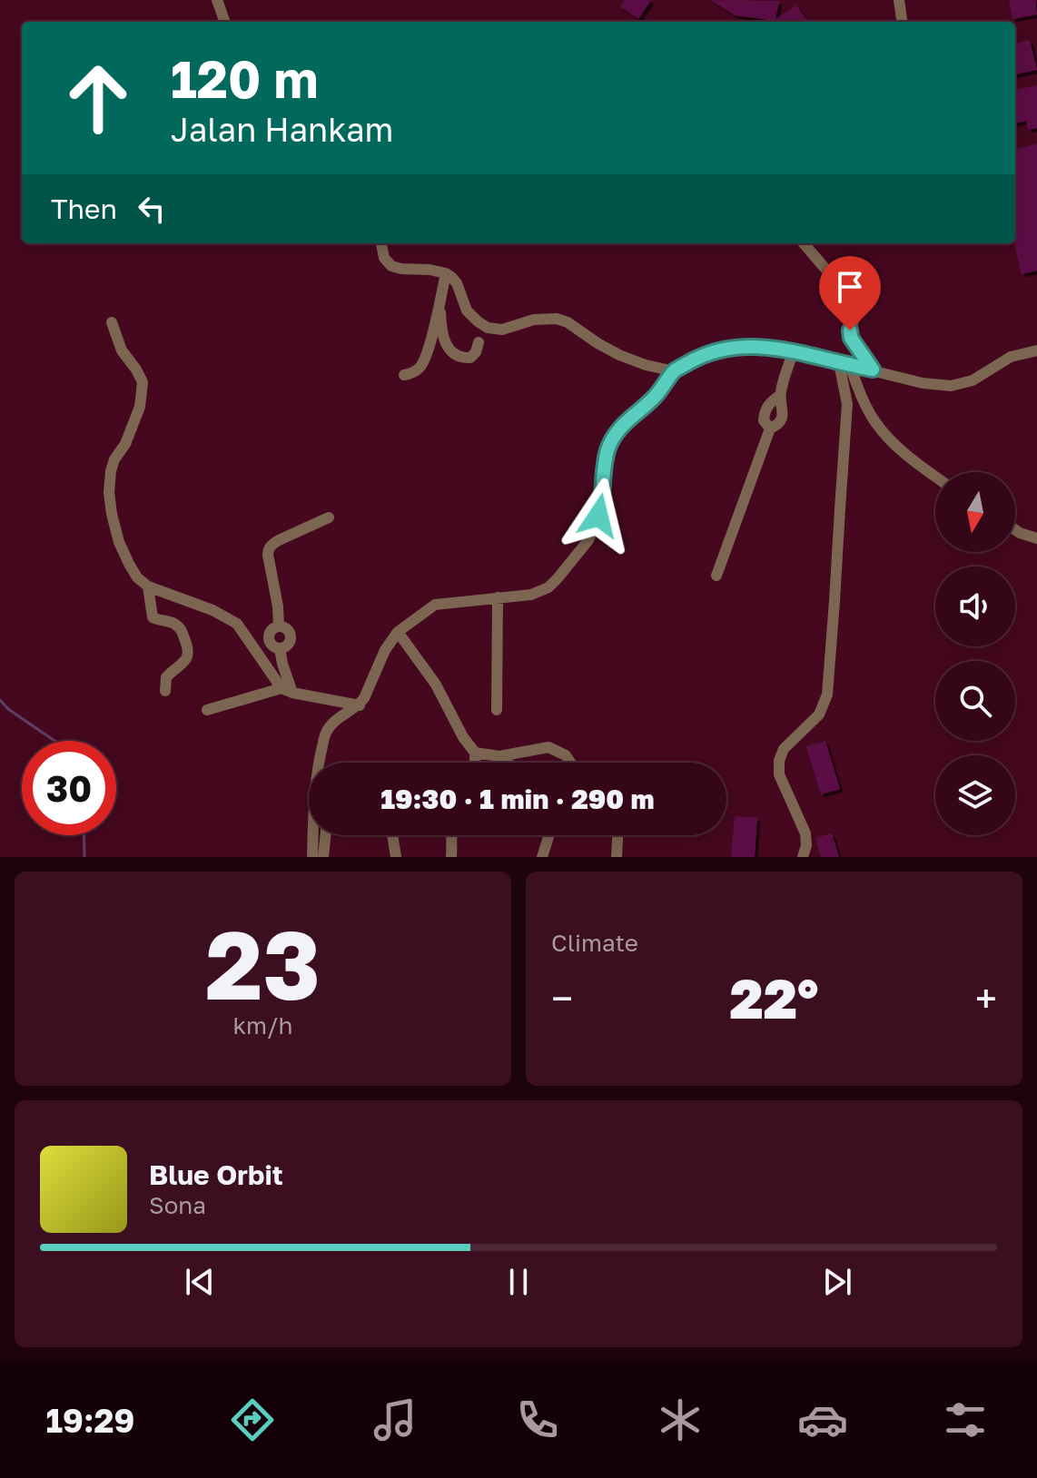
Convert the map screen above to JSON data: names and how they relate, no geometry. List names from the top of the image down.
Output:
{
  "north": "bottom",
  "page": {
    "turn": ["120 m", "Jalan Hankam"],
    "then": "Then",
    "limit": "30",
    "trip": "19:30 · 1 min · 290 m",
    "tile": [
      ["23", "km/h"],
      "Climate"
    ],
    "heat": ["−", "22°", "+"],
    "song": ["Blue Orbit", "Sona"],
    "tabs": "19:29"
  }
}
